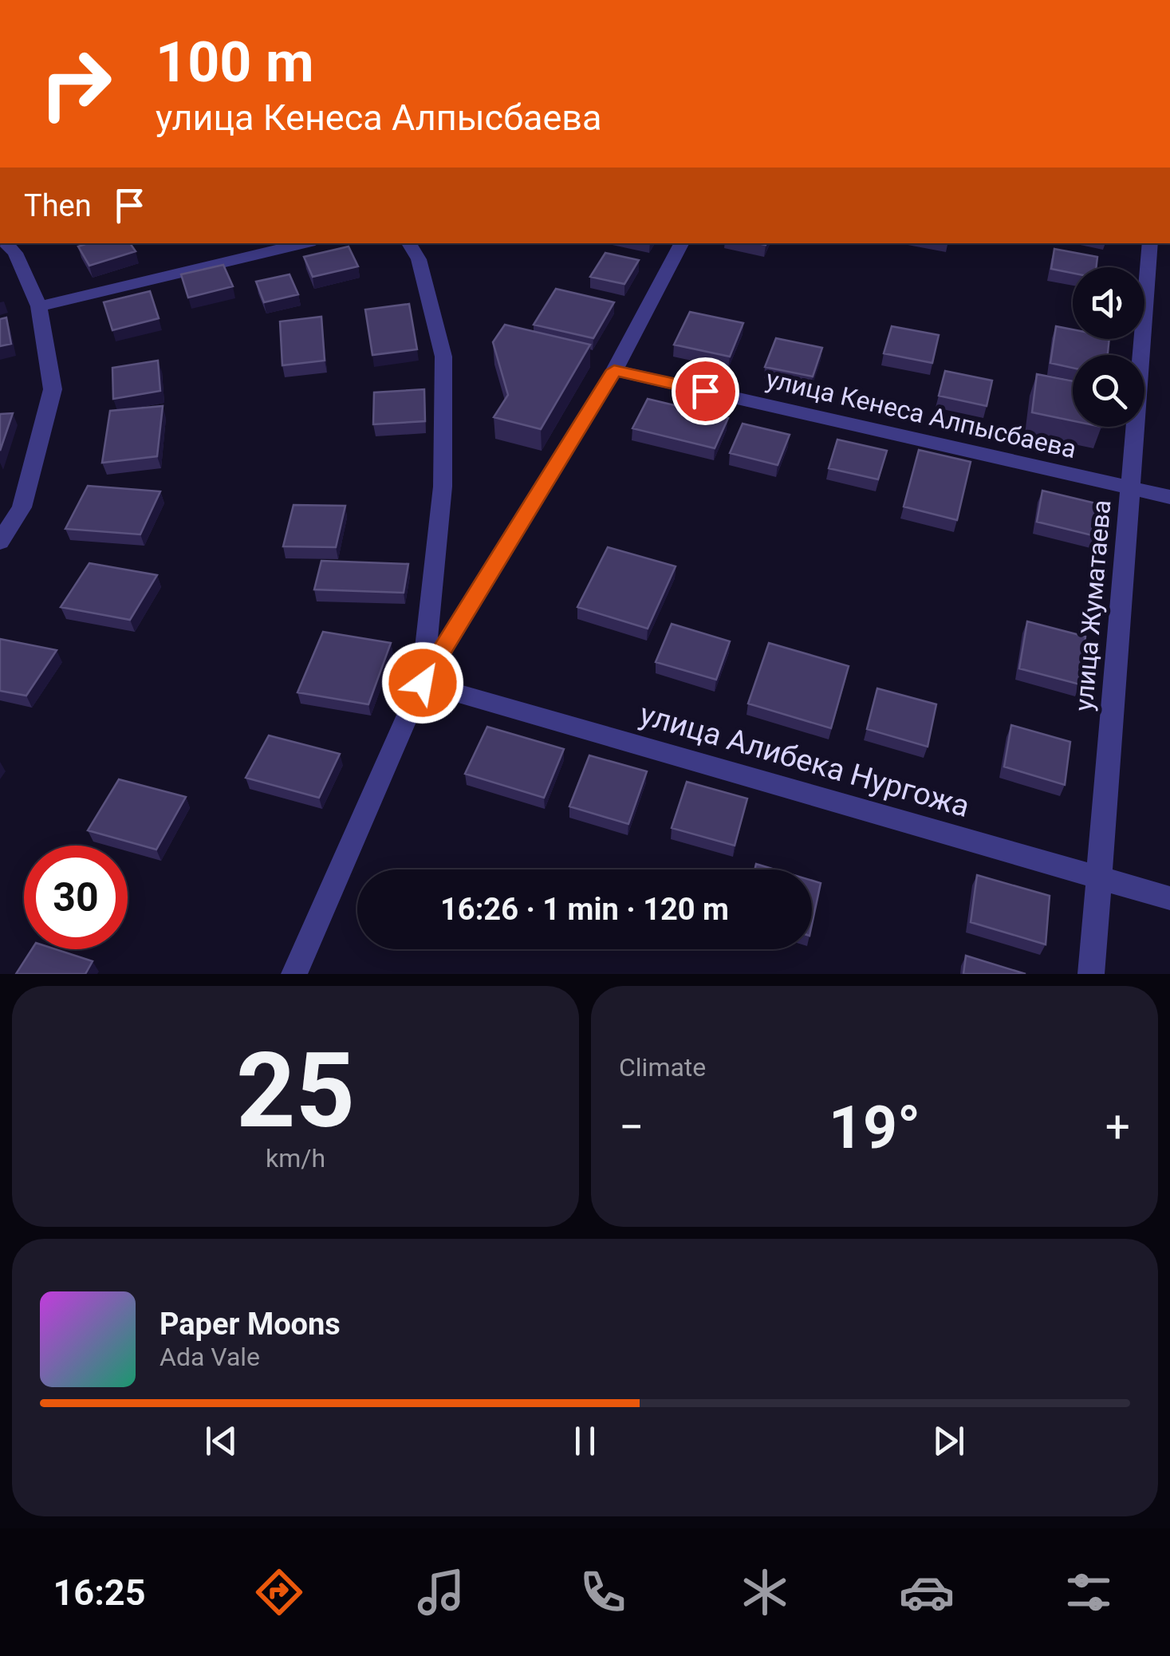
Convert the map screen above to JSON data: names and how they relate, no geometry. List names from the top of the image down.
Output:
{
  "streets": {
    "street": ["улица Кенеса Алпысбаева", "улица Жуматаева", "улица Алибека Нургожа"]
  },
  "crossings": [
    ["улица Кенеса Алпысбаева", "улица Жуматаева"],
    ["улица Жуматаева", "улица Алибека Нургожа"]
  ],
  "page": {
    "turn": ["100 m", "улица Кенеса Алпысбаева"],
    "then": "Then",
    "limit": "30",
    "trip": "16:26 · 1 min · 120 m",
    "tile": [
      ["25", "km/h"],
      "Climate"
    ],
    "heat": ["−", "19°", "+"],
    "song": ["Paper Moons", "Ada Vale"],
    "tabs": "16:25"
  }
}
